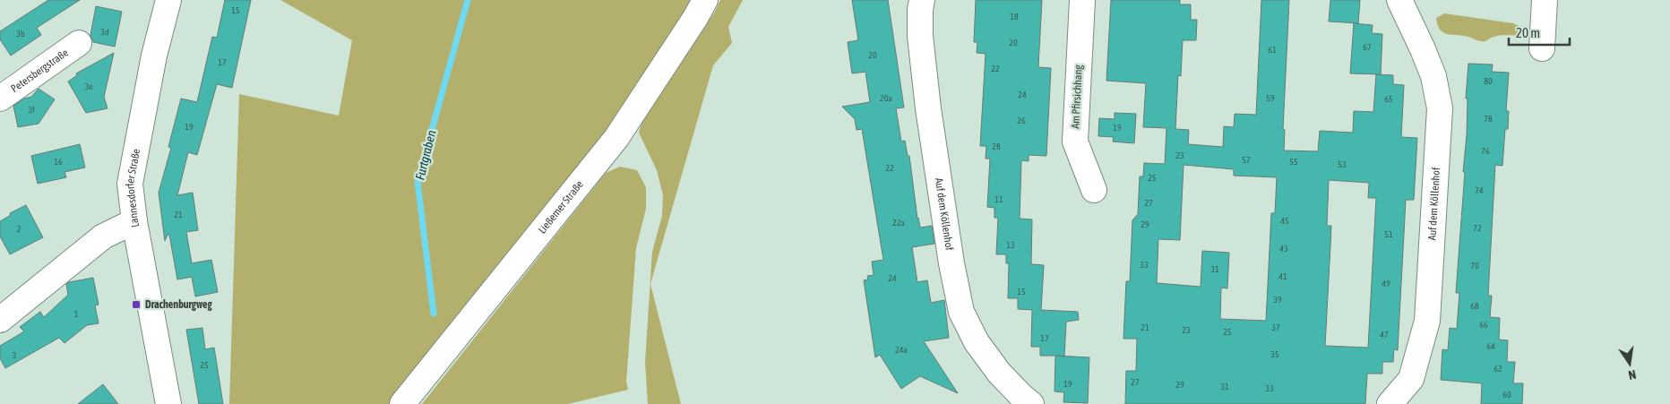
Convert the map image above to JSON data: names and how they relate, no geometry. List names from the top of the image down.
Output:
{
  "streets": {
    "street": [
      "Petersbergstraße",
      "Am Pfirsichhang",
      "Lannesdorfer Straße",
      "Auf dem Köllenhof",
      "Ließemer Straße"
    ]
  },
  "water": ["Furtgraben"],
  "places": {
    "transit": ["Drachenburgweg"]
  },
  "house_numbers": [
    "15",
    "18",
    "3d",
    "3b",
    "20",
    "67",
    "61",
    "20",
    "17",
    "22",
    "80",
    "3e",
    "24",
    "20a",
    "59",
    "65",
    "3f",
    "78",
    "26",
    "19",
    "19",
    "28",
    "76",
    "23",
    "57",
    "16",
    "55",
    "53",
    "22",
    "25",
    "74",
    "11",
    "27",
    "21",
    "45",
    "22a",
    "29",
    "72",
    "2",
    "51",
    "13",
    "43",
    "33",
    "70",
    "31",
    "41",
    "24",
    "49",
    "15",
    "39",
    "68",
    "1",
    "66",
    "21",
    "37",
    "23",
    "25",
    "47",
    "17",
    "64",
    "24a",
    "35",
    "3",
    "25",
    "62",
    "27",
    "19",
    "29",
    "31",
    "33",
    "60"
  ],
  "scale_bar": "20 m",
  "north": "bottom"
}
